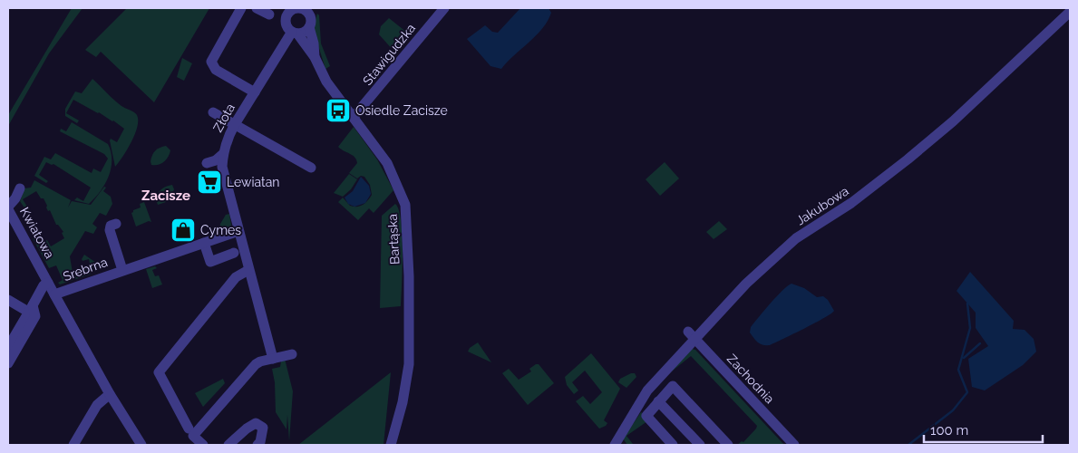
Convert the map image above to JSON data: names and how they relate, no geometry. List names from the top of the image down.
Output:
{
  "streets": {
    "street": [
      "Stawigudzka",
      "Złota",
      "Jakubowa",
      "Kwiatowa",
      "Bartąska",
      "Srebrna",
      "Zachodnia"
    ]
  },
  "crossings": [
    ["Stawigudzka", "Bartąska"],
    ["Złota", "Bartąska"],
    ["Złota", "Srebrna"],
    ["Jakubowa", "Zachodnia"],
    ["Kwiatowa", "Srebrna"]
  ],
  "districts": ["Zacisze"],
  "places": {
    "bus stop": ["Osiedle Zacisze"],
    "supermarket": ["Lewiatan"],
    "shop": ["Cymes"]
  },
  "scale_bar": "100 m"
}
